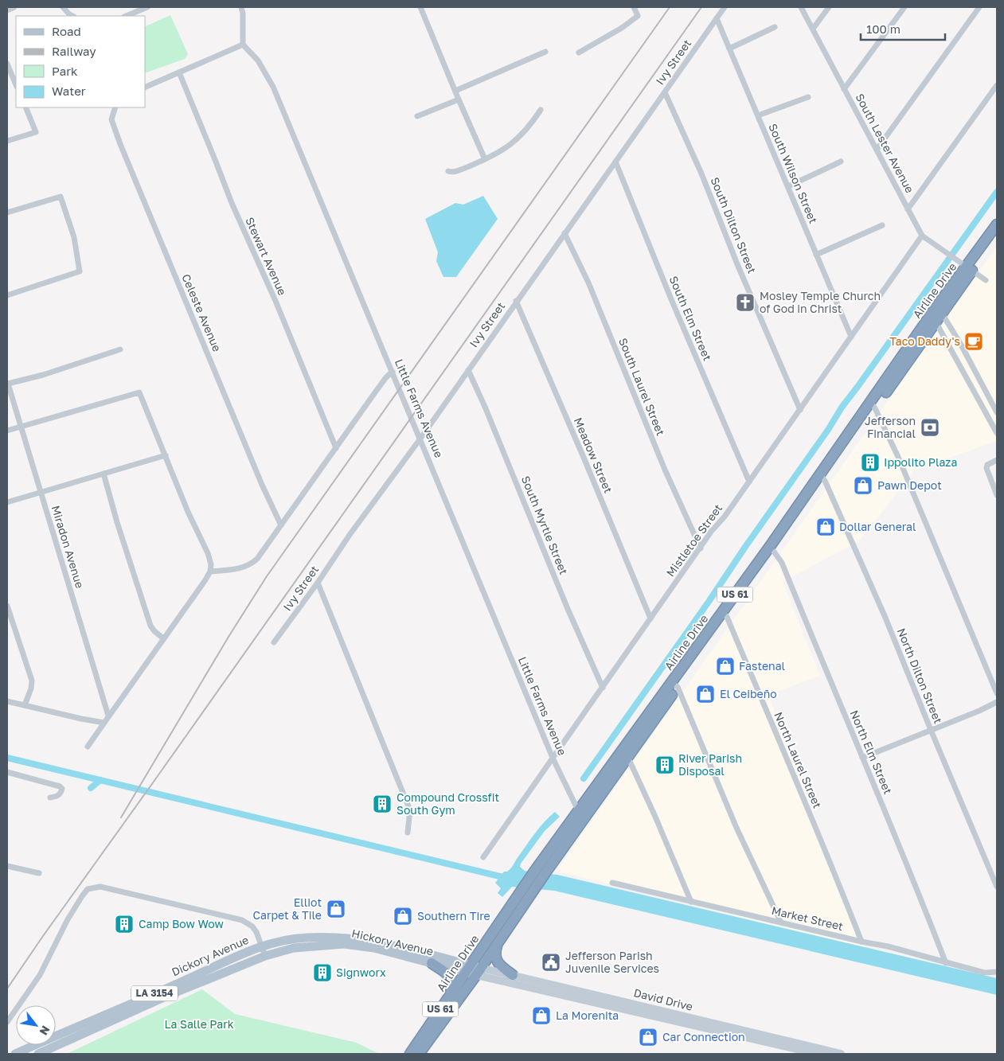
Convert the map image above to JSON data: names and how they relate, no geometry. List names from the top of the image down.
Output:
{
  "streets": {
    "highway": ["Airline Drive", "US 61"],
    "main road": [
      "Hickory Avenue",
      "Dickory Avenue",
      "LA 3154",
      "David Drive"
    ],
    "street": [
      "Ivy Street",
      "South Lester Avenue",
      "South Wilson Street",
      "South Dilton Street",
      "Stewart Avenue",
      "Celeste Avenue",
      "South Elm Street",
      "South Laurel Street",
      "Little Farms Avenue",
      "Meadow Street",
      "South Myrtle Street",
      "Mistletoe Street",
      "Miradon Avenue",
      "North Dilton Street",
      "North Elm Street",
      "North Laurel Street",
      "Market Street"
    ]
  },
  "crossings": [
    ["Ivy Street", "South Wilson Street"],
    ["Ivy Street", "South Dilton Street"],
    ["Ivy Street", "South Elm Street"],
    ["Ivy Street", "South Laurel Street"],
    ["Ivy Street", "Little Farms Avenue"],
    ["Ivy Street", "Meadow Street"],
    ["Ivy Street", "South Myrtle Street"],
    ["South Lester Avenue", "Airline Drive"],
    ["South Lester Avenue", "Mistletoe Street"],
    ["South Wilson Street", "Mistletoe Street"],
    ["South Dilton Street", "Mistletoe Street"],
    ["Airline Drive", "Little Farms Avenue"],
    ["Airline Drive", "North Dilton Street"],
    ["Airline Drive", "North Elm Street"],
    ["Airline Drive", "North Laurel Street"],
    ["Airline Drive", "Hickory Avenue"],
    ["Airline Drive", "David Drive"],
    ["South Elm Street", "Mistletoe Street"],
    ["South Laurel Street", "Mistletoe Street"],
    ["Little Farms Avenue", "Mistletoe Street"],
    ["Meadow Street", "Mistletoe Street"],
    ["South Myrtle Street", "Mistletoe Street"],
    ["North Elm Street", "Market Street"],
    ["North Laurel Street", "Market Street"],
    ["Hickory Avenue", "Dickory Avenue"],
    ["Hickory Avenue", "David Drive"]
  ],
  "parks": ["La Salle Park"],
  "places": {
    "church": ["Mosley Temple Church of God in Christ"],
    "cafe": ["Taco Daddy's"],
    "bank": ["Jefferson Financial"],
    "building": [
      "Ippolito Plaza",
      "River Parish Disposal",
      "Compound Crossfit South Gym",
      "Camp Bow Wow",
      "Signworx"
    ],
    "shop": [
      "Pawn Depot",
      "Dollar General",
      "Fastenal",
      "El Ceibeño",
      "Elliot Carpet & Tile",
      "Southern Tire",
      "La Morenita",
      "Car Connection"
    ],
    "public building": ["Jefferson Parish Juvenile Services"]
  },
  "legend": [
    "Road",
    "Railway",
    "Park",
    "Water"
  ],
  "scale_bar": "100 m",
  "north": "bottom right"
}
